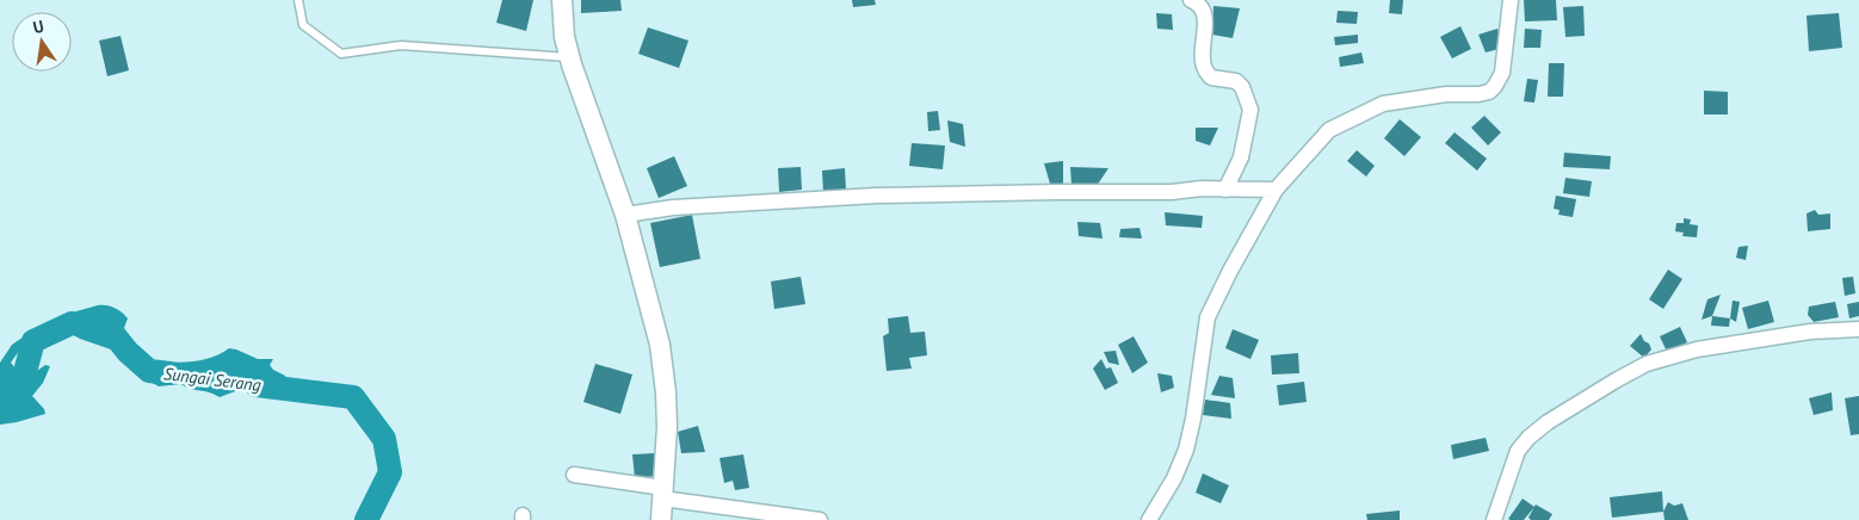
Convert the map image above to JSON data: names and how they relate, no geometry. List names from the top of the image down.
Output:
{
  "water": ["Sungai Serang"],
  "north": "top"
}
